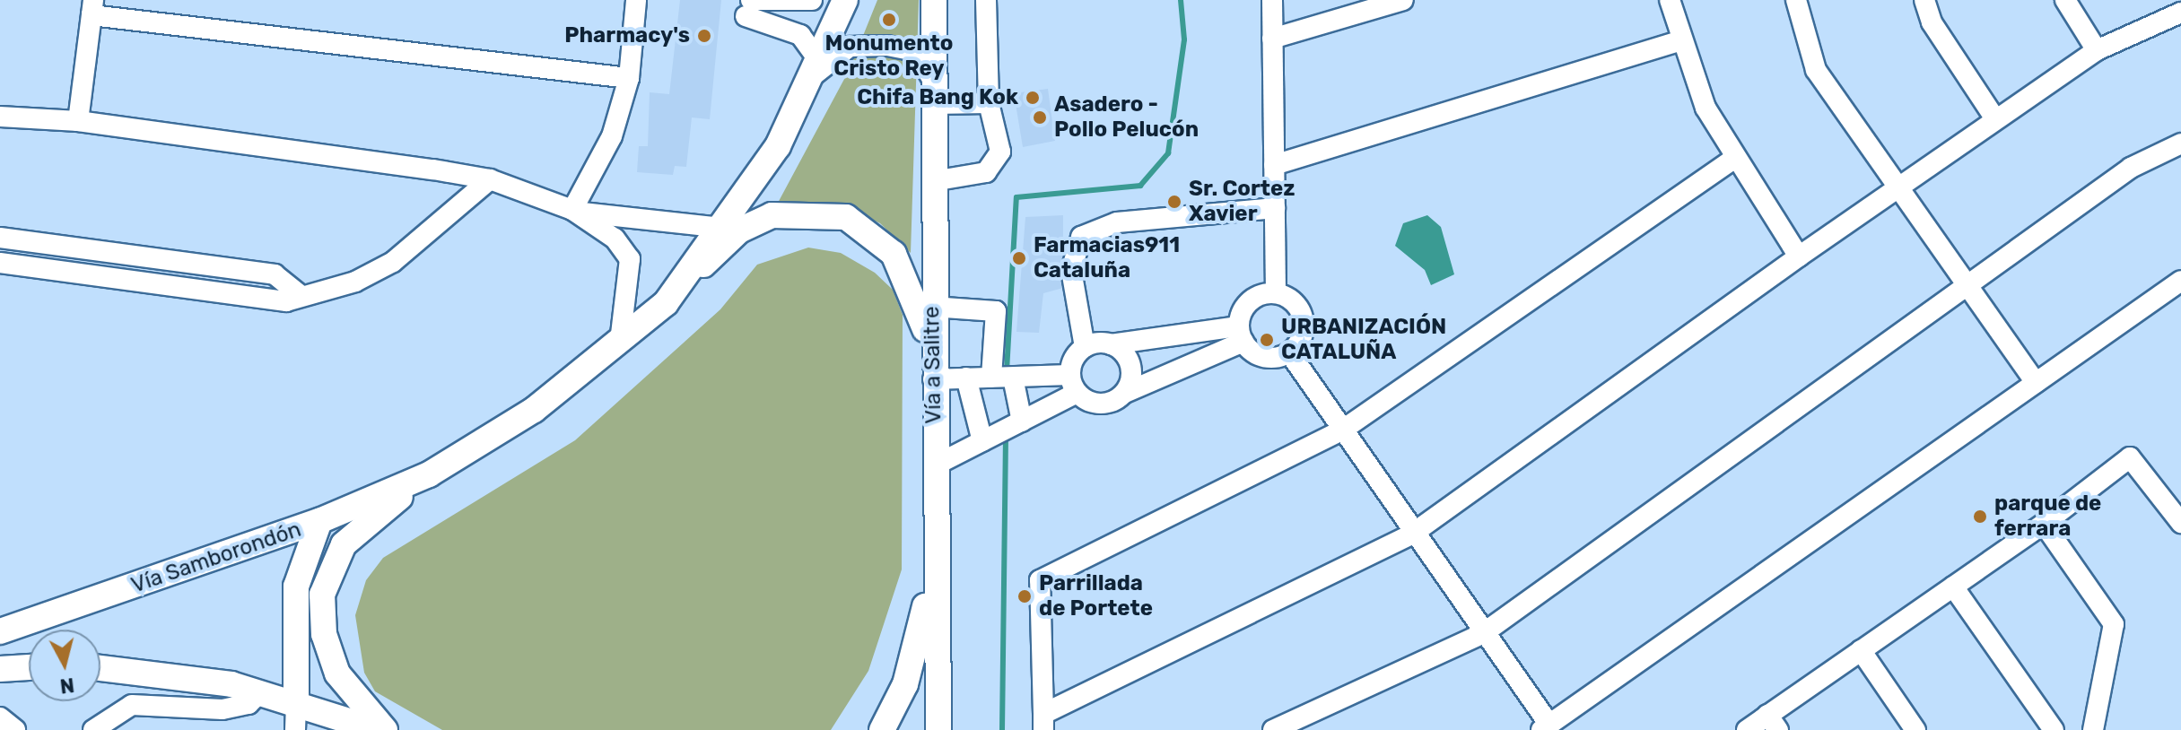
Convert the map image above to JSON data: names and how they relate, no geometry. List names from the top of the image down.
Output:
{
  "streets": {
    "main road": ["Vía a Salitre", "Vía Samborondón"]
  },
  "places": [
    "Monumento Cristo Rey",
    "Pharmacy's",
    "Chifa Bang Kok",
    "Asadero - Pollo Pelucón",
    "Sr. Cortez Xavier",
    "Farmacias911 Cataluña",
    "URBANIZACIÓN CATALUÑA",
    "parque de ferrara",
    "Parrillada de Portete"
  ],
  "north": "bottom"
}
